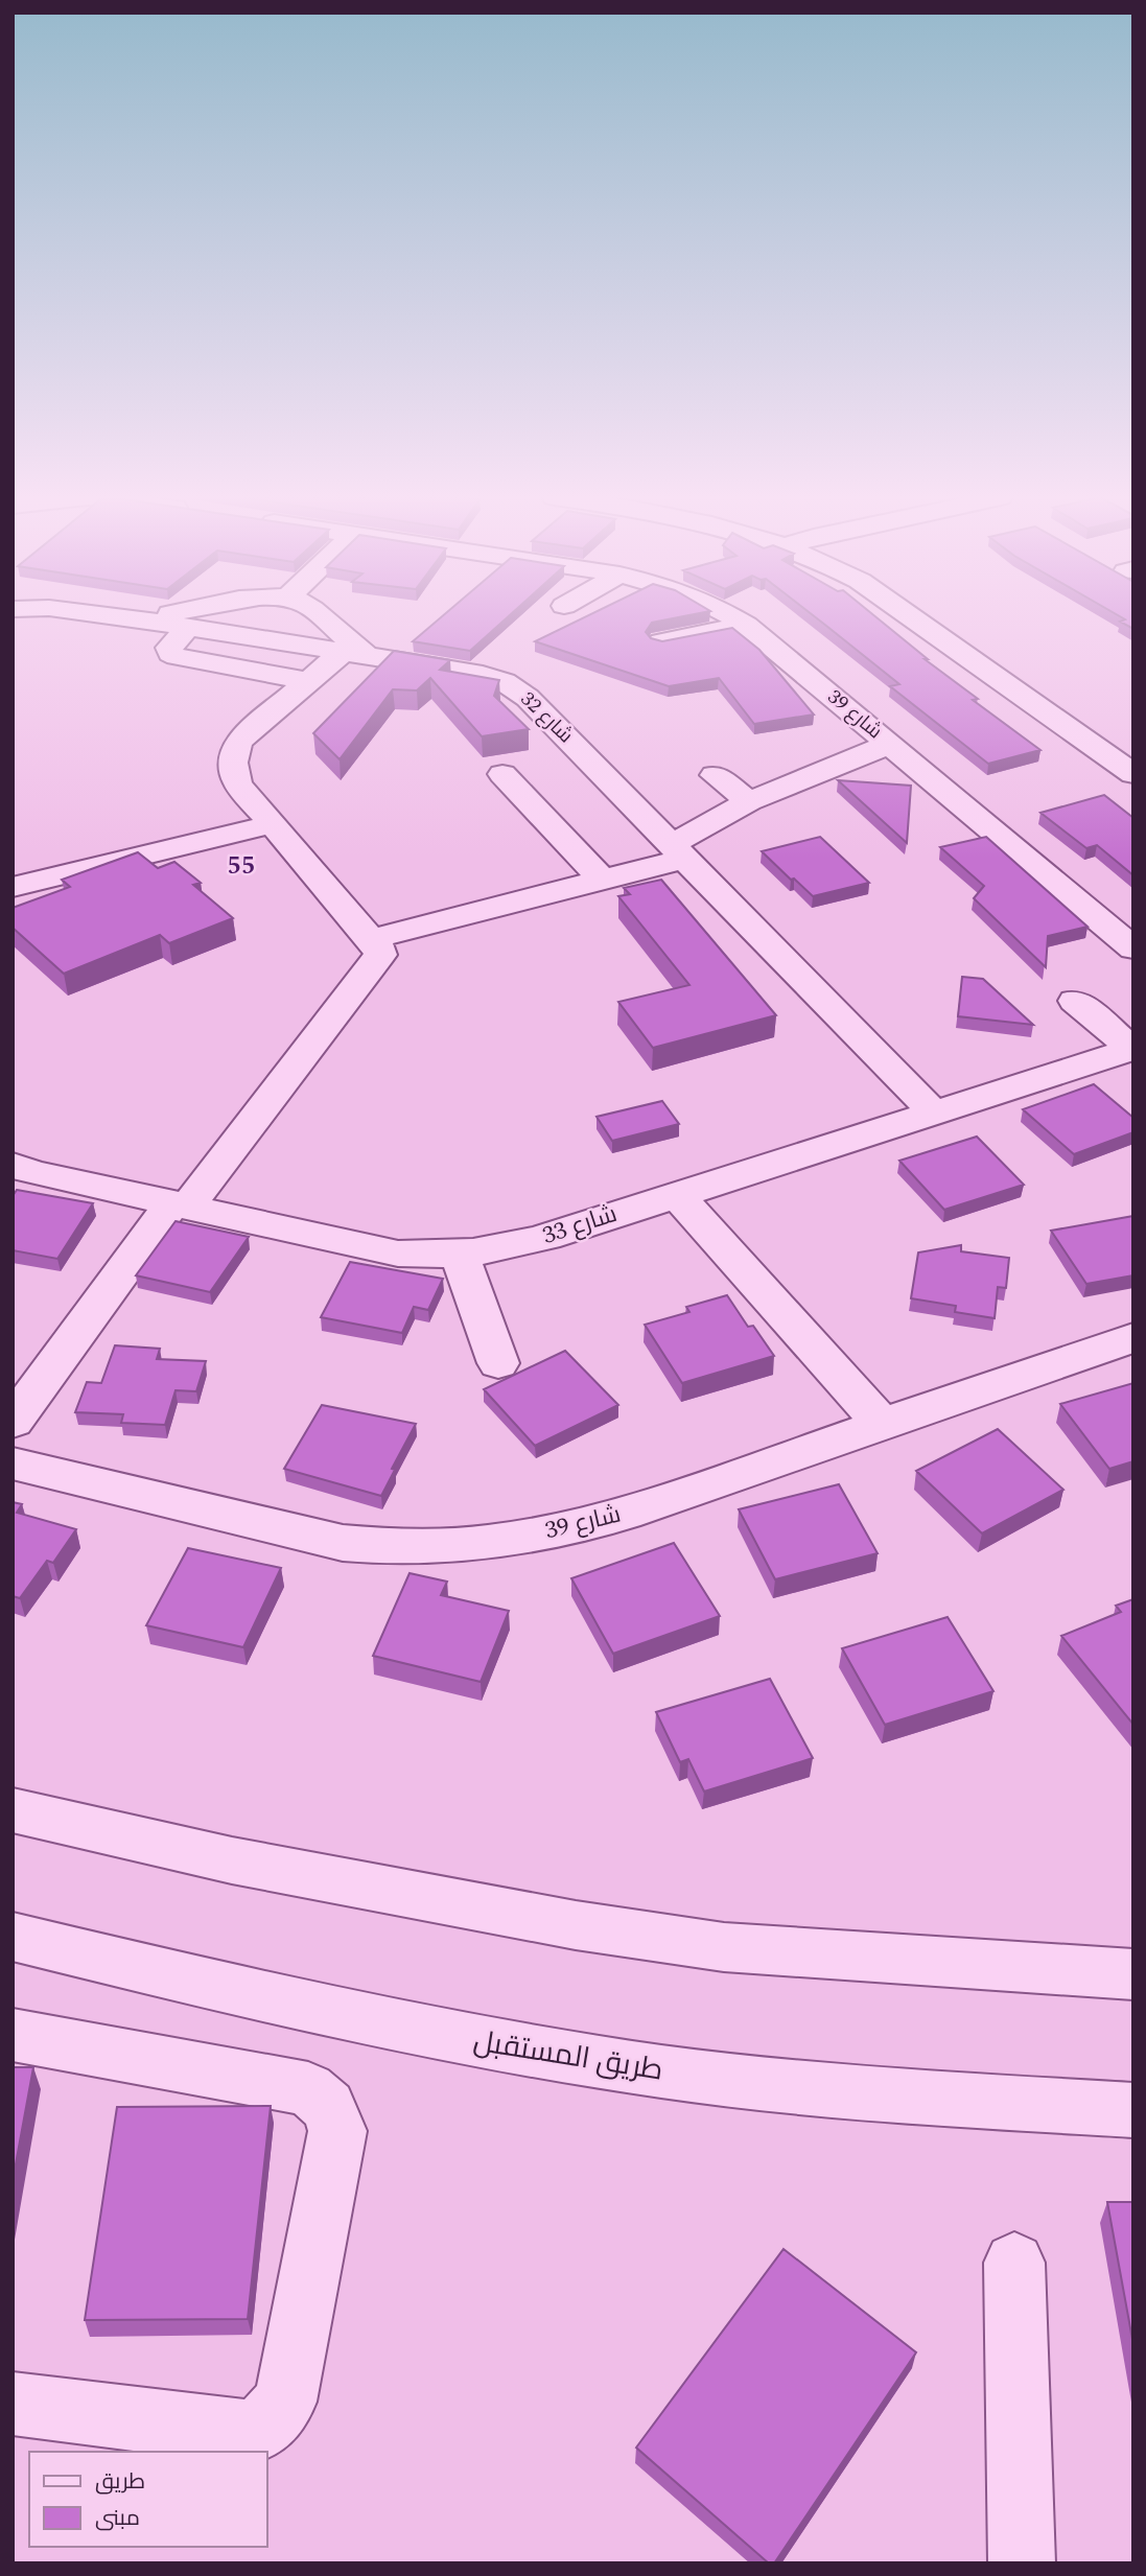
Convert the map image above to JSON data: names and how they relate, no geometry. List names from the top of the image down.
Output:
{
  "streets": {
    "street": [
      "شارع 39",
      "شارع 32",
      "شارع 33",
      "طريق المستقبل"
    ]
  },
  "crossings": [
    ["شارع 32", "شارع 33"]
  ],
  "districts": ["55"],
  "legend": ["طريق", "مبنى"]
}
